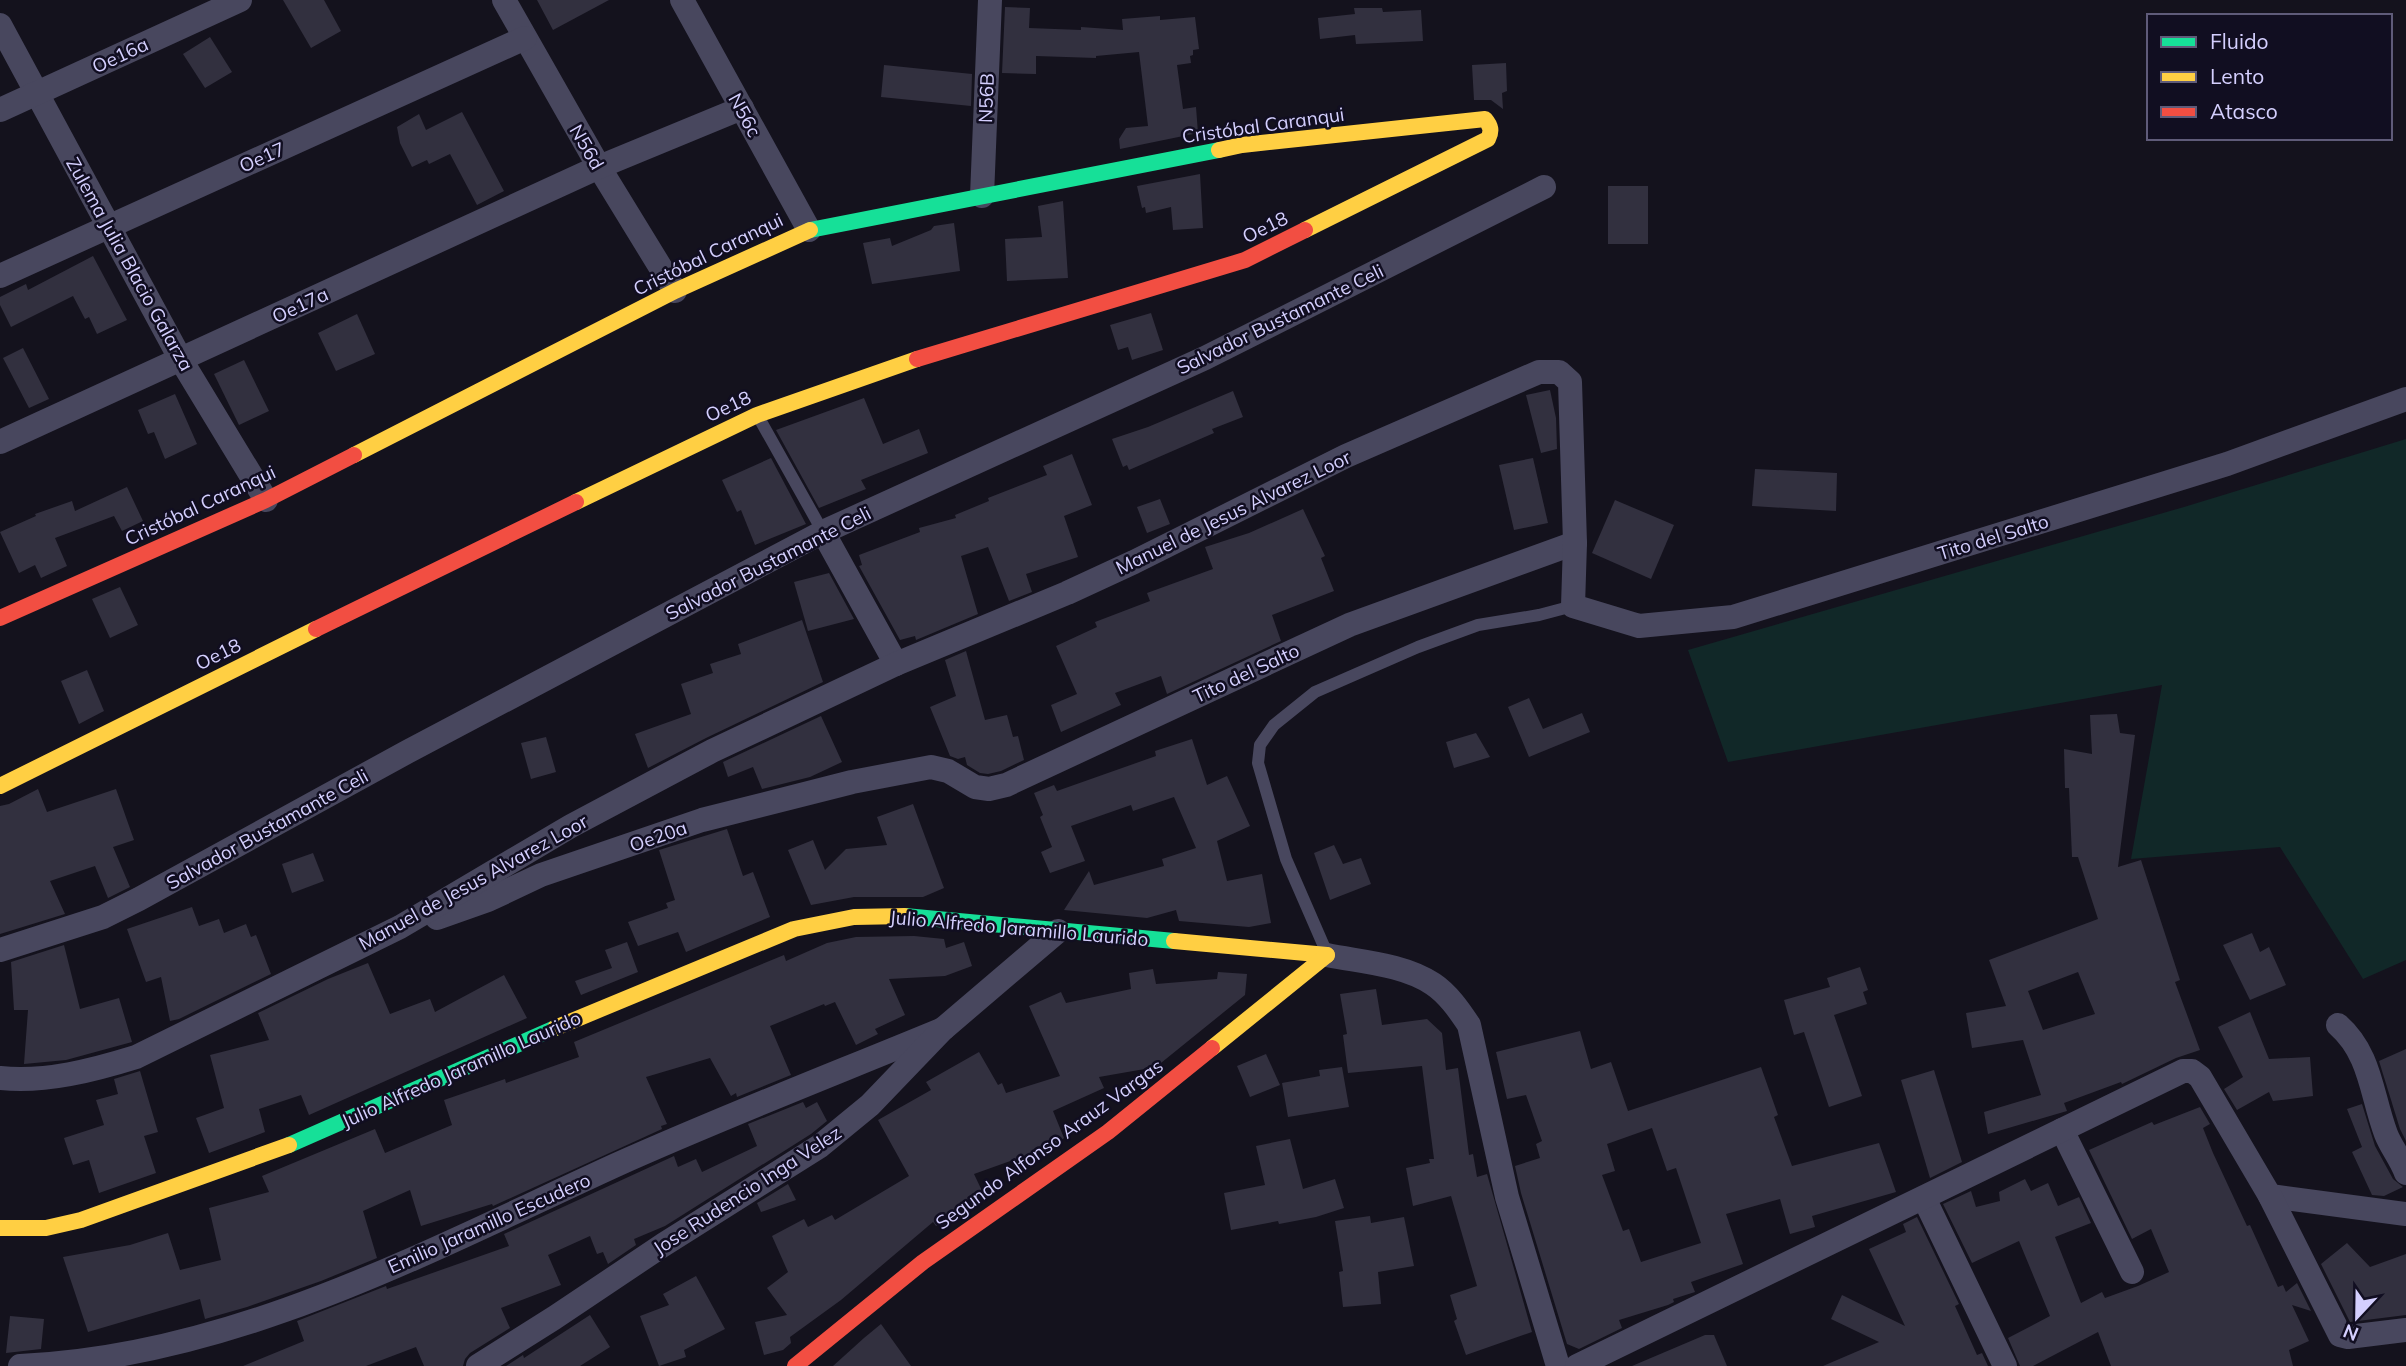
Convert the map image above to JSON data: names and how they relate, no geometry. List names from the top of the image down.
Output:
{
  "streets": {
    "street": [
      "Oe16a",
      "N56B",
      "N56c",
      "Cristóbal Caranqui",
      "N56d",
      "Oe17",
      "Oe18",
      "Zulema Julia Blacio Galarza",
      "Oe17a",
      "Salvador Bustamante Celi",
      "Manuel de Jesus Alvarez Loor",
      "Tito del Salto",
      "Oe20a",
      "Julio Alfredo Jaramillo Laurido",
      "Segundo Alfonso Arauz Vargas",
      "Jose Rudencio Inga Velez",
      "Emilio Jaramillo Escudero"
    ]
  },
  "crossings": [
    ["Oe16a", "Zulema Julia Blacio Galarza"],
    ["N56B", "Cristóbal Caranqui"],
    ["N56c", "Cristóbal Caranqui"],
    ["N56c", "Oe17a"],
    ["Cristóbal Caranqui", "N56d"],
    ["Cristóbal Caranqui", "Oe18"],
    ["Cristóbal Caranqui", "Zulema Julia Blacio Galarza"],
    ["N56d", "Oe17"],
    ["N56d", "Oe17a"],
    ["Oe17", "Zulema Julia Blacio Galarza"],
    ["Zulema Julia Blacio Galarza", "Oe17a"],
    ["Manuel de Jesus Alvarez Loor", "Tito del Salto"],
    ["Manuel de Jesus Alvarez Loor", "Oe20a"],
    ["Tito del Salto", "Oe20a"],
    ["Julio Alfredo Jaramillo Laurido", "Segundo Alfonso Arauz Vargas"],
    ["Julio Alfredo Jaramillo Laurido", "Jose Rudencio Inga Velez"],
    ["Jose Rudencio Inga Velez", "Emilio Jaramillo Escudero"]
  ],
  "legend": ["Fluido", "Lento", "Atasco"],
  "north": "bottom"
}
